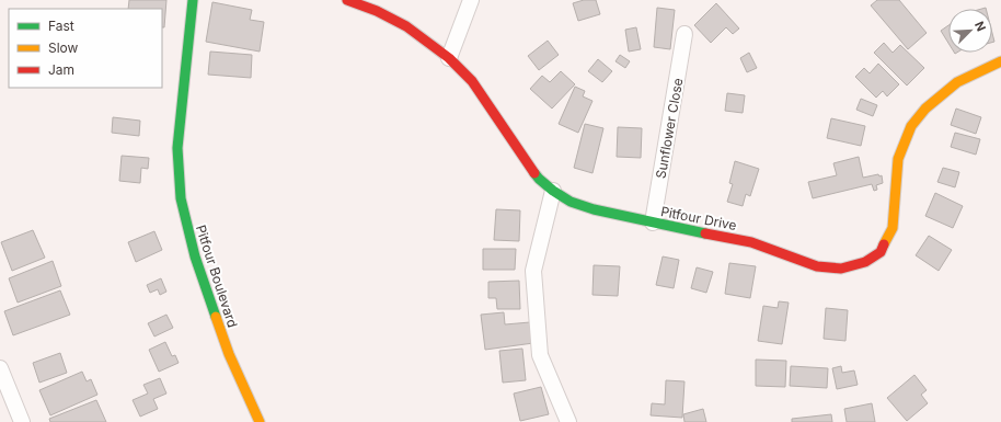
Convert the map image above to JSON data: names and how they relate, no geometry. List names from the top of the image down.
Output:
{
  "streets": {
    "street": ["Sunflower Close", "Pitfour Drive", "Pitfour Boulevard"]
  },
  "crossings": [
    ["Sunflower Close", "Pitfour Drive"]
  ],
  "legend": ["Fast", "Slow", "Jam"],
  "north": "top right"
}
